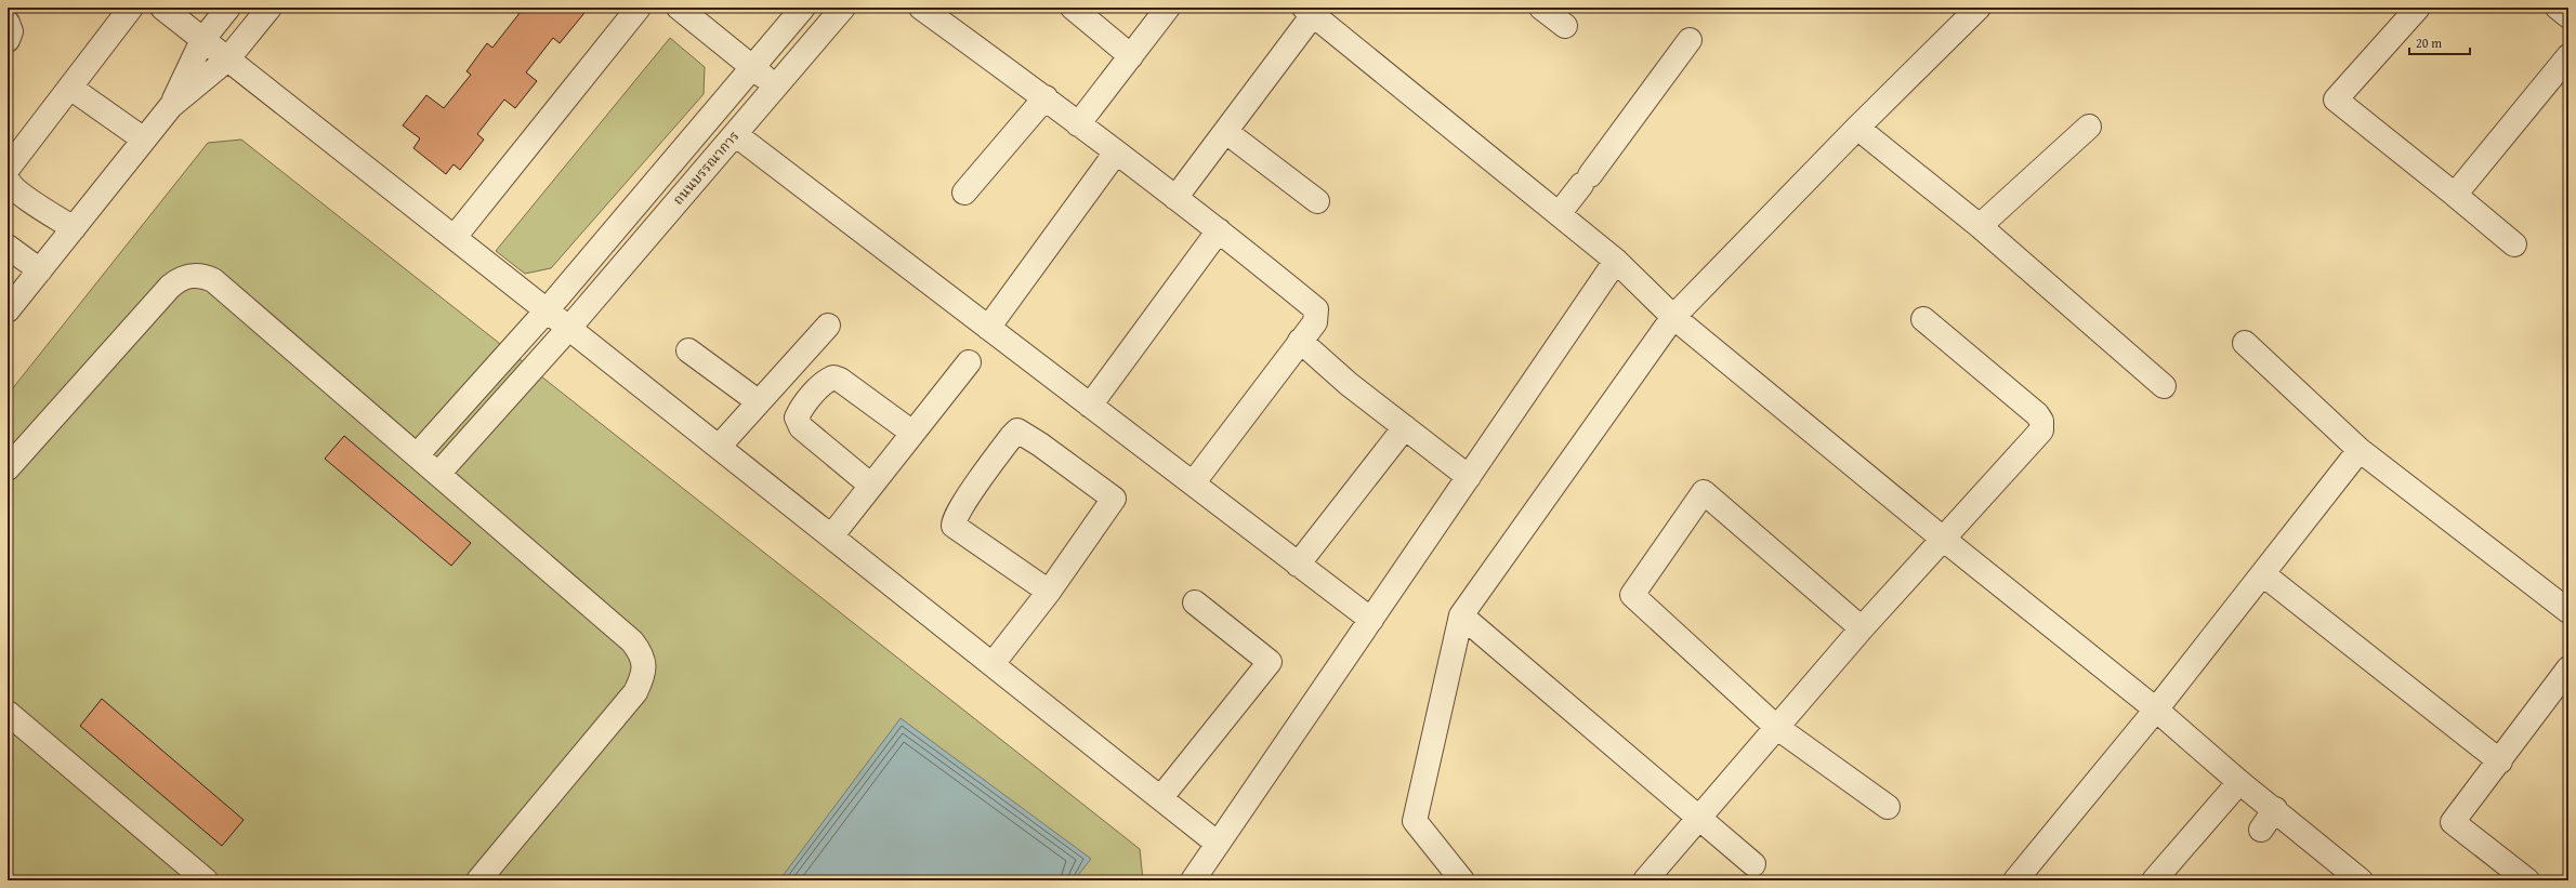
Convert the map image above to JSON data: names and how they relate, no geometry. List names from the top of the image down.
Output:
{
  "streets": {
    "street": ["ถนนบรรณาการ"]
  },
  "scale_bar": "20 m"
}
